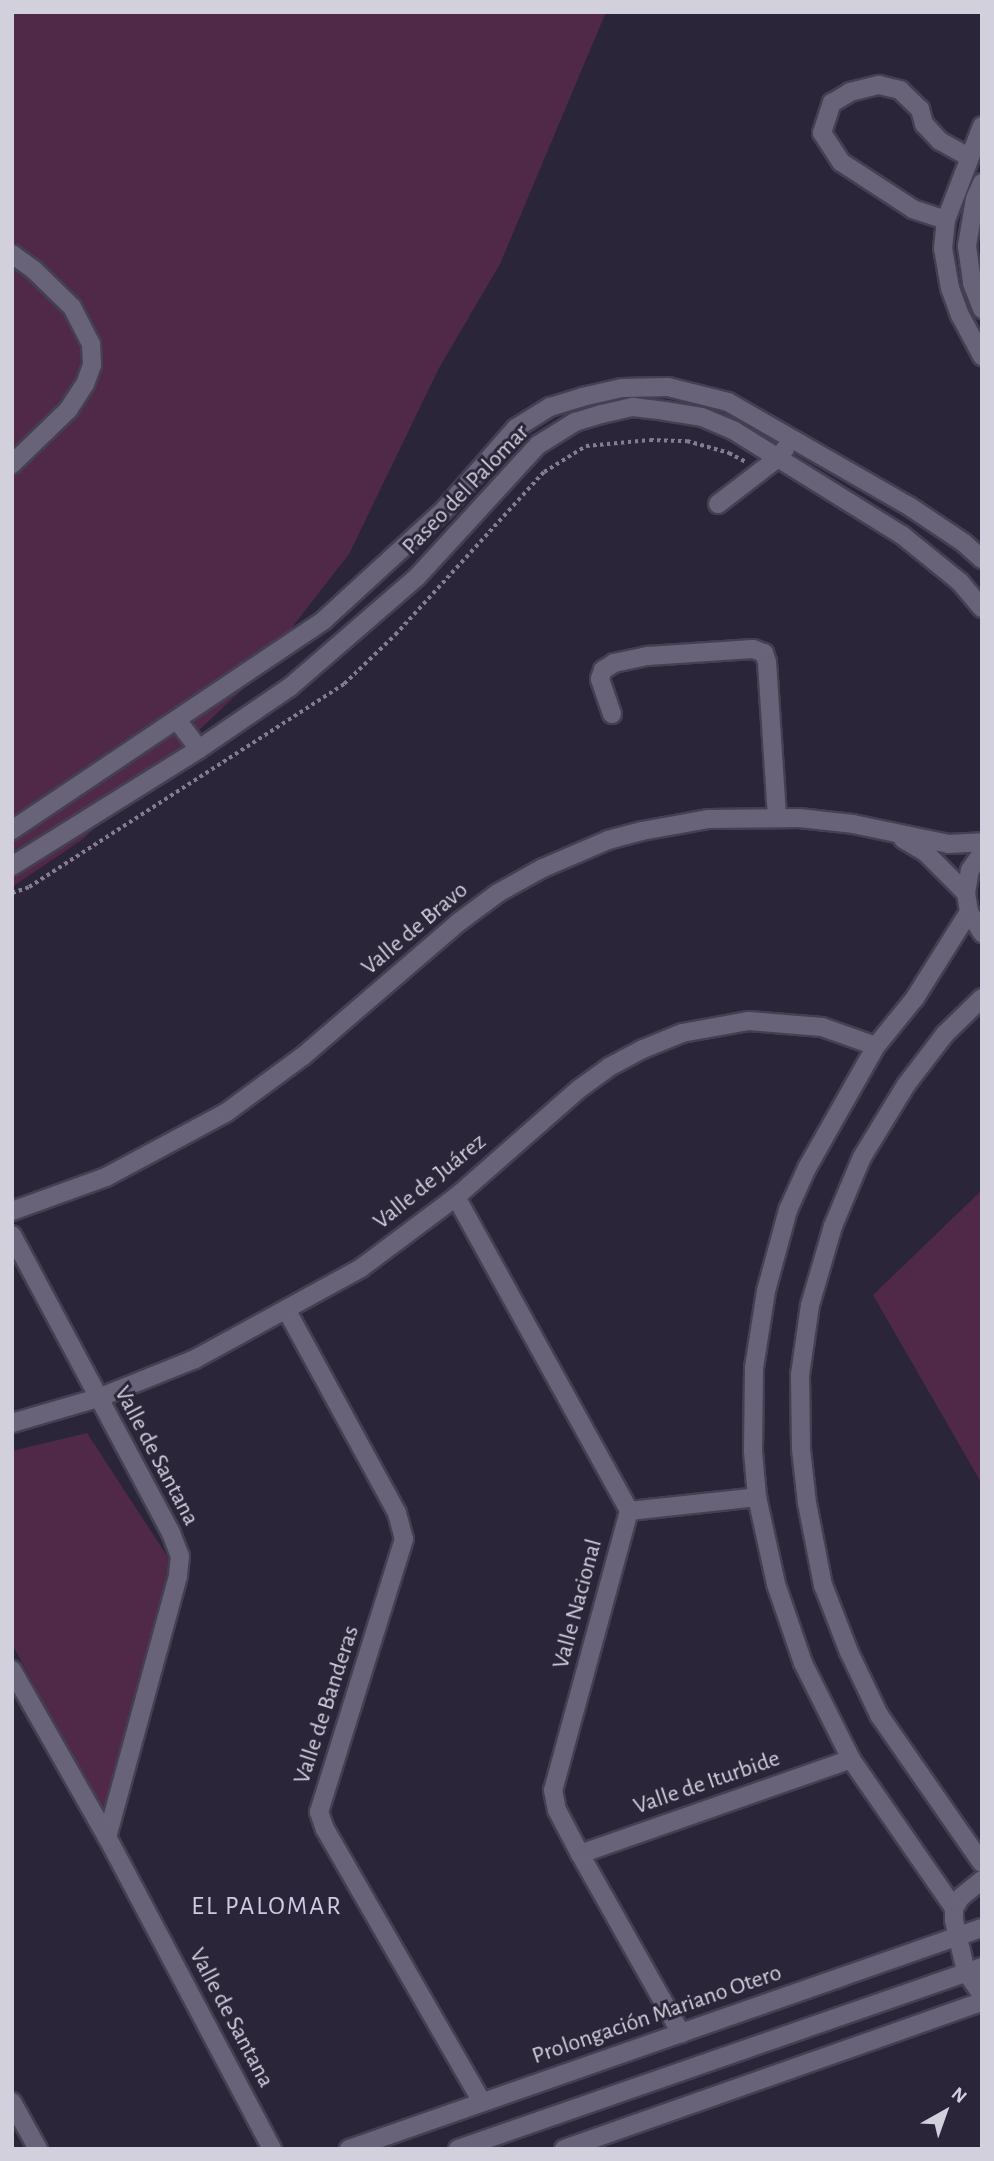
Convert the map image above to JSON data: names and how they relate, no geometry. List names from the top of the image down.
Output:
{
  "streets": {
    "street": [
      "Paseo del Palomar",
      "Valle de Bravo",
      "Valle de Juárez",
      "Valle de Santana",
      "Valle Nacional",
      "Valle de Banderas",
      "Valle de Iturbide",
      "Prolongación Mariano Otero"
    ]
  },
  "crossings": [
    ["Valle de Juárez", "Valle de Santana"],
    ["Valle de Juárez", "Valle de Banderas"],
    ["Valle Nacional", "Valle de Iturbide"],
    ["Valle Nacional", "Prolongación Mariano Otero"],
    ["Valle de Banderas", "Prolongación Mariano Otero"]
  ],
  "districts": ["EL PALOMAR"],
  "north": "top right"
}
